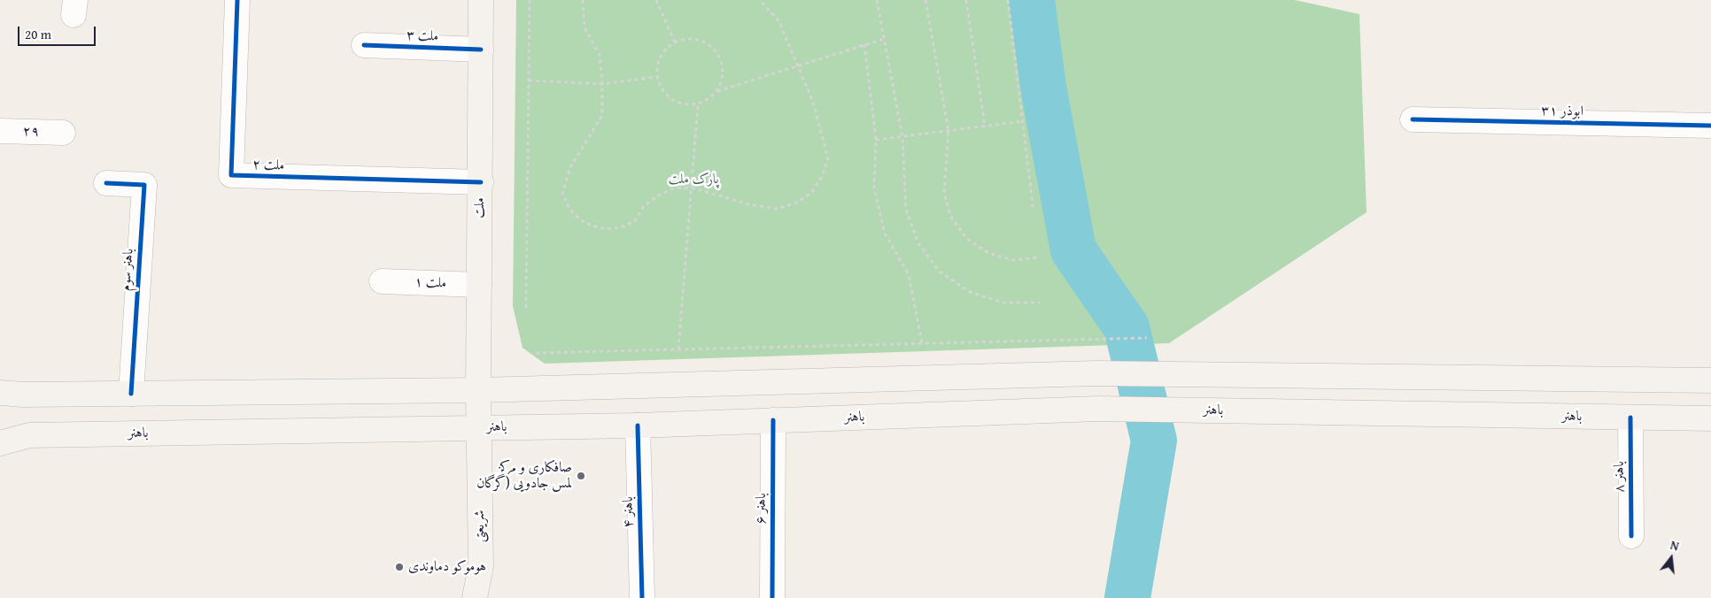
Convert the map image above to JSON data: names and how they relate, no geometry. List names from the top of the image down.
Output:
{
  "streets": {
    "main road": ["ملت", "باهنر", "شریعتی"],
    "street": [
      "۳ ملت",
      "ابوذر ۳۱",
      "۲۹",
      "۲ ملت",
      "باهنر سوم",
      "ملت ۱",
      "۸ باهنر",
      "۶ باهنر",
      "۴ باهنر"
    ]
  },
  "crossings": [
    ["۳ ملت", "ملت"],
    ["۲ ملت", "ملت"],
    ["ملت", "ملت ۱"],
    ["ملت", "شریعتی"],
    ["باهنر", "۸ باهنر"],
    ["باهنر", "۶ باهنر"],
    ["باهنر", "۴ باهنر"],
    ["باهنر", "شریعتی"]
  ],
  "parks": ["پارک ملت"],
  "places": ["صافکاری و مرکز لمس جادویی (گرگان", "هوموکو دماوندی"],
  "scale_bar": "20 m",
  "north": "top"
}
